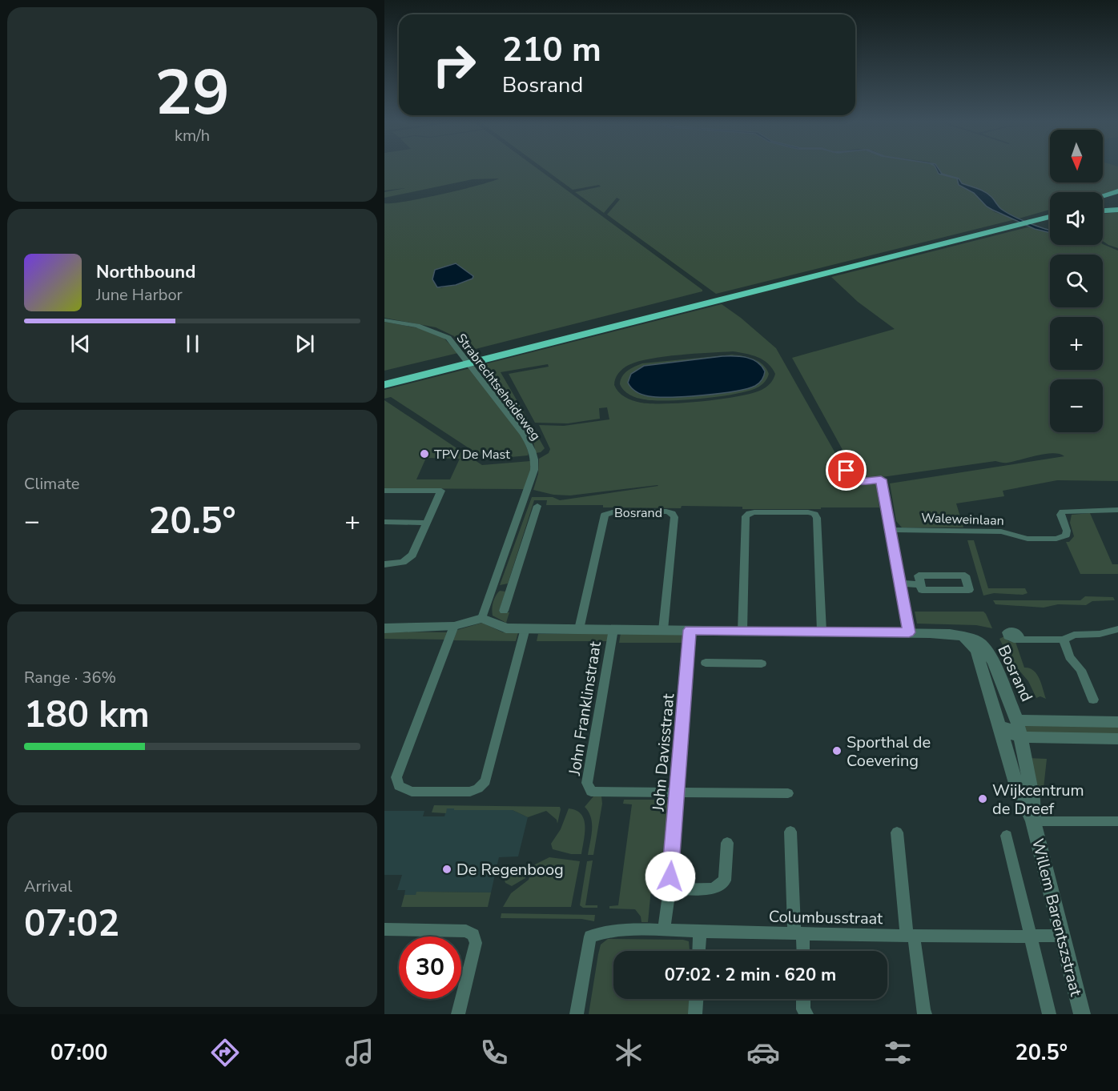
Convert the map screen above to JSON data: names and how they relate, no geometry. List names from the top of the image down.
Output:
{
  "streets": {
    "street": [
      "Strabrechtseheideweg",
      "Bosrand",
      "Waleweinlaan",
      "John Franklinstraat",
      "John Davisstraat",
      "Columbusstraat",
      "Willem Barentszstraat"
    ]
  },
  "crossings": [
    ["Bosrand", "John Franklinstraat"],
    ["Bosrand", "John Davisstraat"],
    ["Bosrand", "Willem Barentszstraat"],
    ["John Franklinstraat", "John Davisstraat"],
    ["John Davisstraat", "Columbusstraat"],
    ["Columbusstraat", "Willem Barentszstraat"]
  ],
  "places": [
    "TPV De Mast",
    "Sporthal de Coevering",
    "Wijkcentrum de Dreef",
    "De Regenboog"
  ],
  "north": "bottom",
  "page": {
    "tile": [
      ["29", "km/h"],
      "Climate",
      ["Range · 36%", "180 km"],
      ["Arrival", "07:02"]
    ],
    "turn": ["210 m", "Bosrand"],
    "map_buttons": ["+", "−"],
    "song": ["Northbound", "June Harbor"],
    "heat": ["−", "20.5°", "+"],
    "limit": "30",
    "trip": "07:02 · 2 min · 620 m",
    "tabs": ["07:00", "20.5°"]
  }
}
